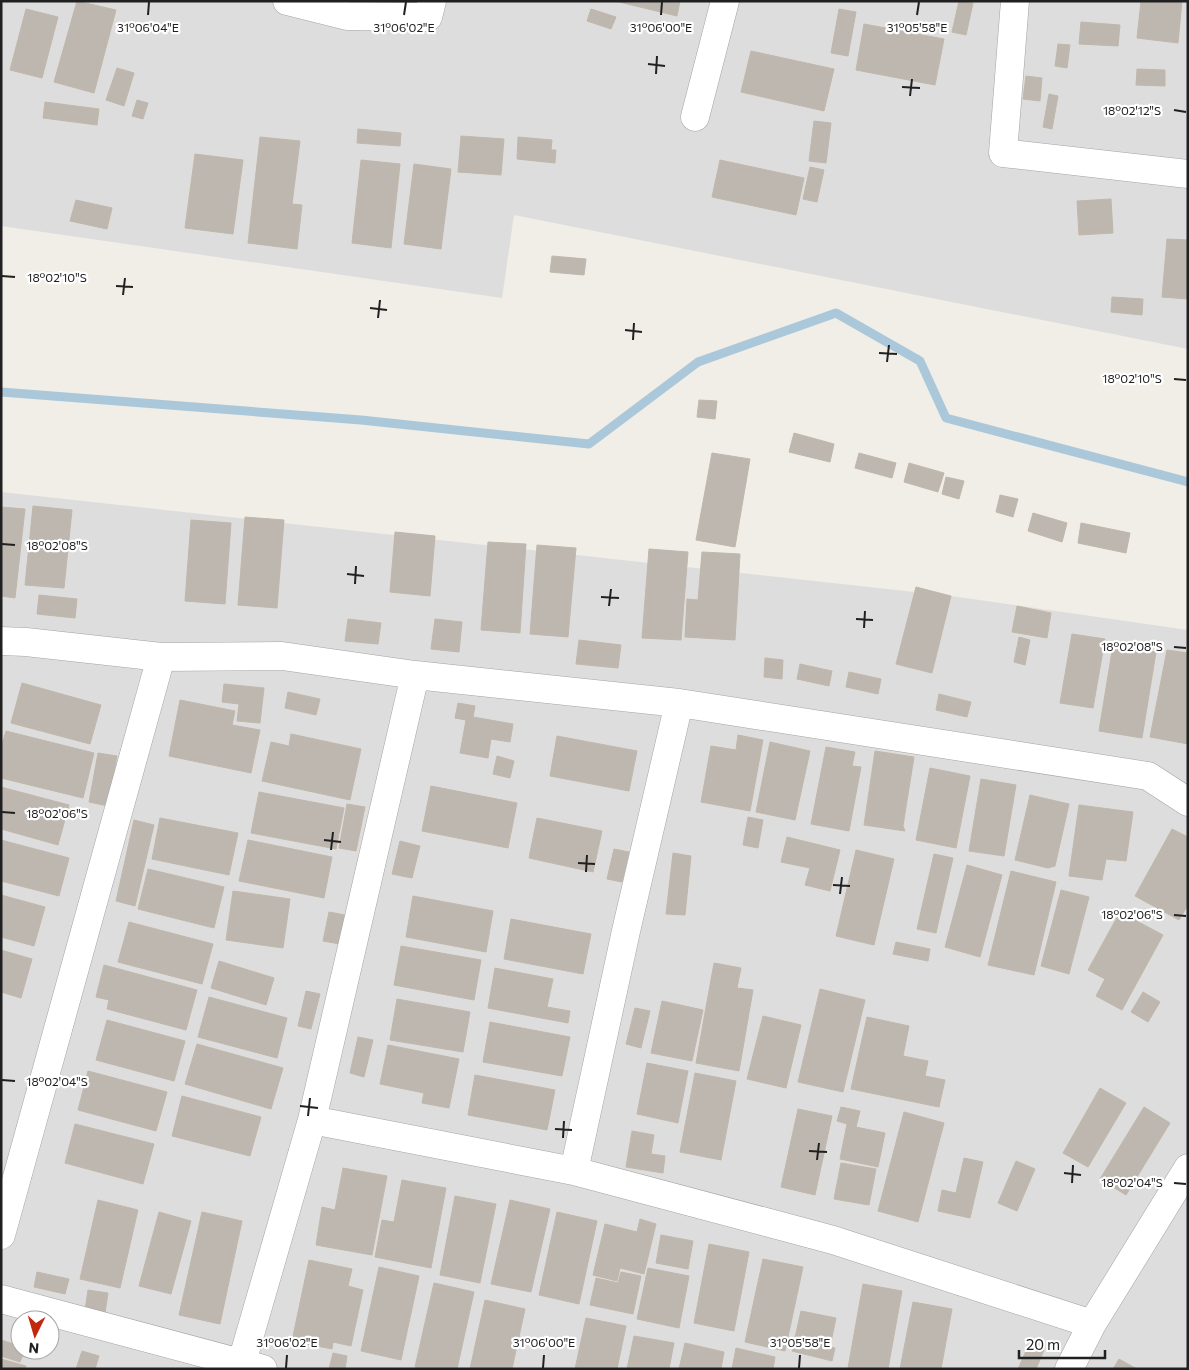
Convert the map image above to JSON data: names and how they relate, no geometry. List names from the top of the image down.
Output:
{
  "scale_bar": "20 m",
  "north": "bottom",
  "coordinates": [
    "31°06'04\"E",
    "31°06'02\"E",
    "31°06'00\"E",
    "31°05'58\"E",
    "18°02'12\"S",
    "18°02'10\"S",
    "18°02'08\"S",
    "18°02'06\"S",
    "18°02'04\"S"
  ]
}
